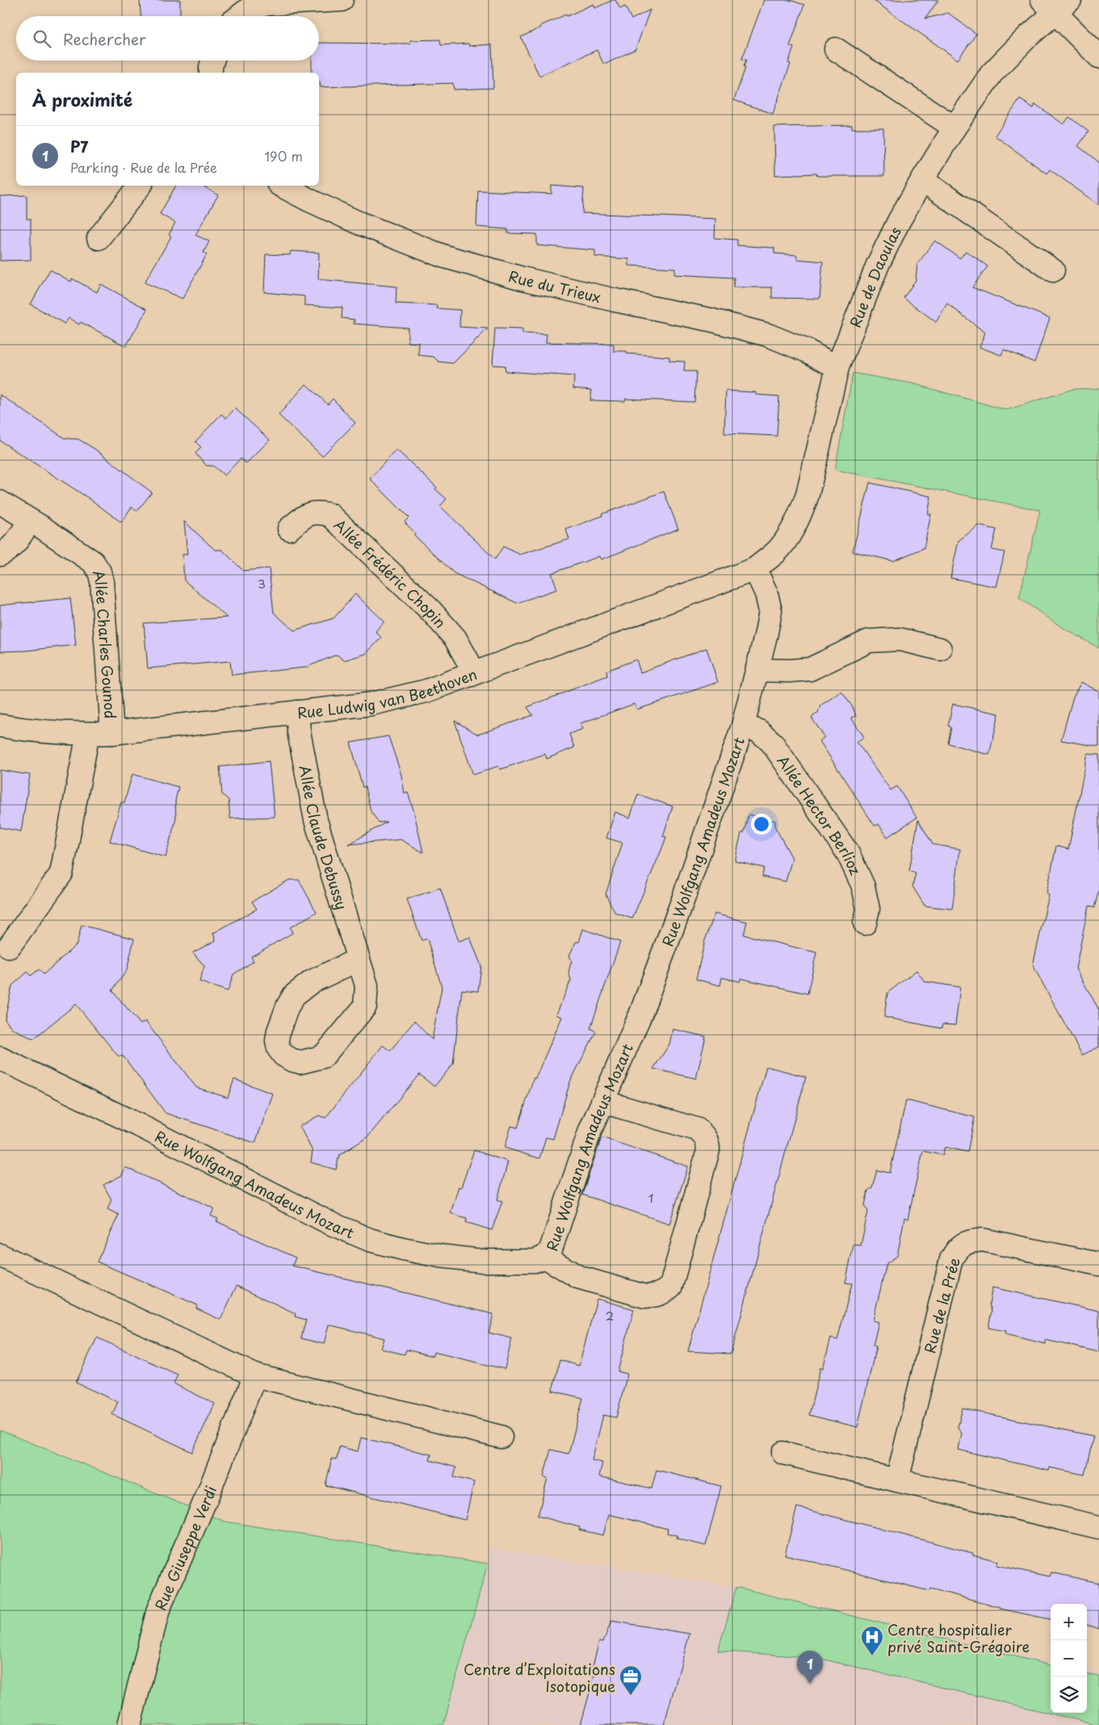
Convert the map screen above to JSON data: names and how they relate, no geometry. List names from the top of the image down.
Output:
{
  "streets": {
    "street": [
      "Rue de Daoulas",
      "Rue du Trieux",
      "Allée Frédéric Chopin",
      "Allée Charles Gounod",
      "Rue Ludwig van Beethoven",
      "Allée Hector Berlioz",
      "Allée Claude Debussy",
      "Rue Wolfgang Amadeus Mozart",
      "Rue de la Prée",
      "Rue Giuseppe Verdi"
    ]
  },
  "crossings": [
    ["Rue de Daoulas", "Rue du Trieux"],
    ["Rue de Daoulas", "Rue Ludwig van Beethoven"],
    ["Rue de Daoulas", "Rue Wolfgang Amadeus Mozart"],
    ["Allée Frédéric Chopin", "Rue Ludwig van Beethoven"],
    ["Allée Charles Gounod", "Rue Ludwig van Beethoven"],
    ["Rue Ludwig van Beethoven", "Allée Claude Debussy"],
    ["Rue Ludwig van Beethoven", "Rue Wolfgang Amadeus Mozart"],
    ["Allée Hector Berlioz", "Rue Wolfgang Amadeus Mozart"]
  ],
  "places": {
    "hospital": ["Centre hospitalier privé Saint-Grégoire"],
    "office": ["Centre d’Exploitations Isotopique"]
  },
  "house_numbers": ["3", "1", "2"],
  "page": {
    "search": "Rechercher",
    "heading": "À proximité",
    "list": [
      {
        "mark": "1",
        "name": "P7",
        "note": "Parking · Rue de la Prée",
        "value": "190 m"
      }
    ],
    "map_buttons": ["+", "−"],
    "pins": "1"
  }
}
